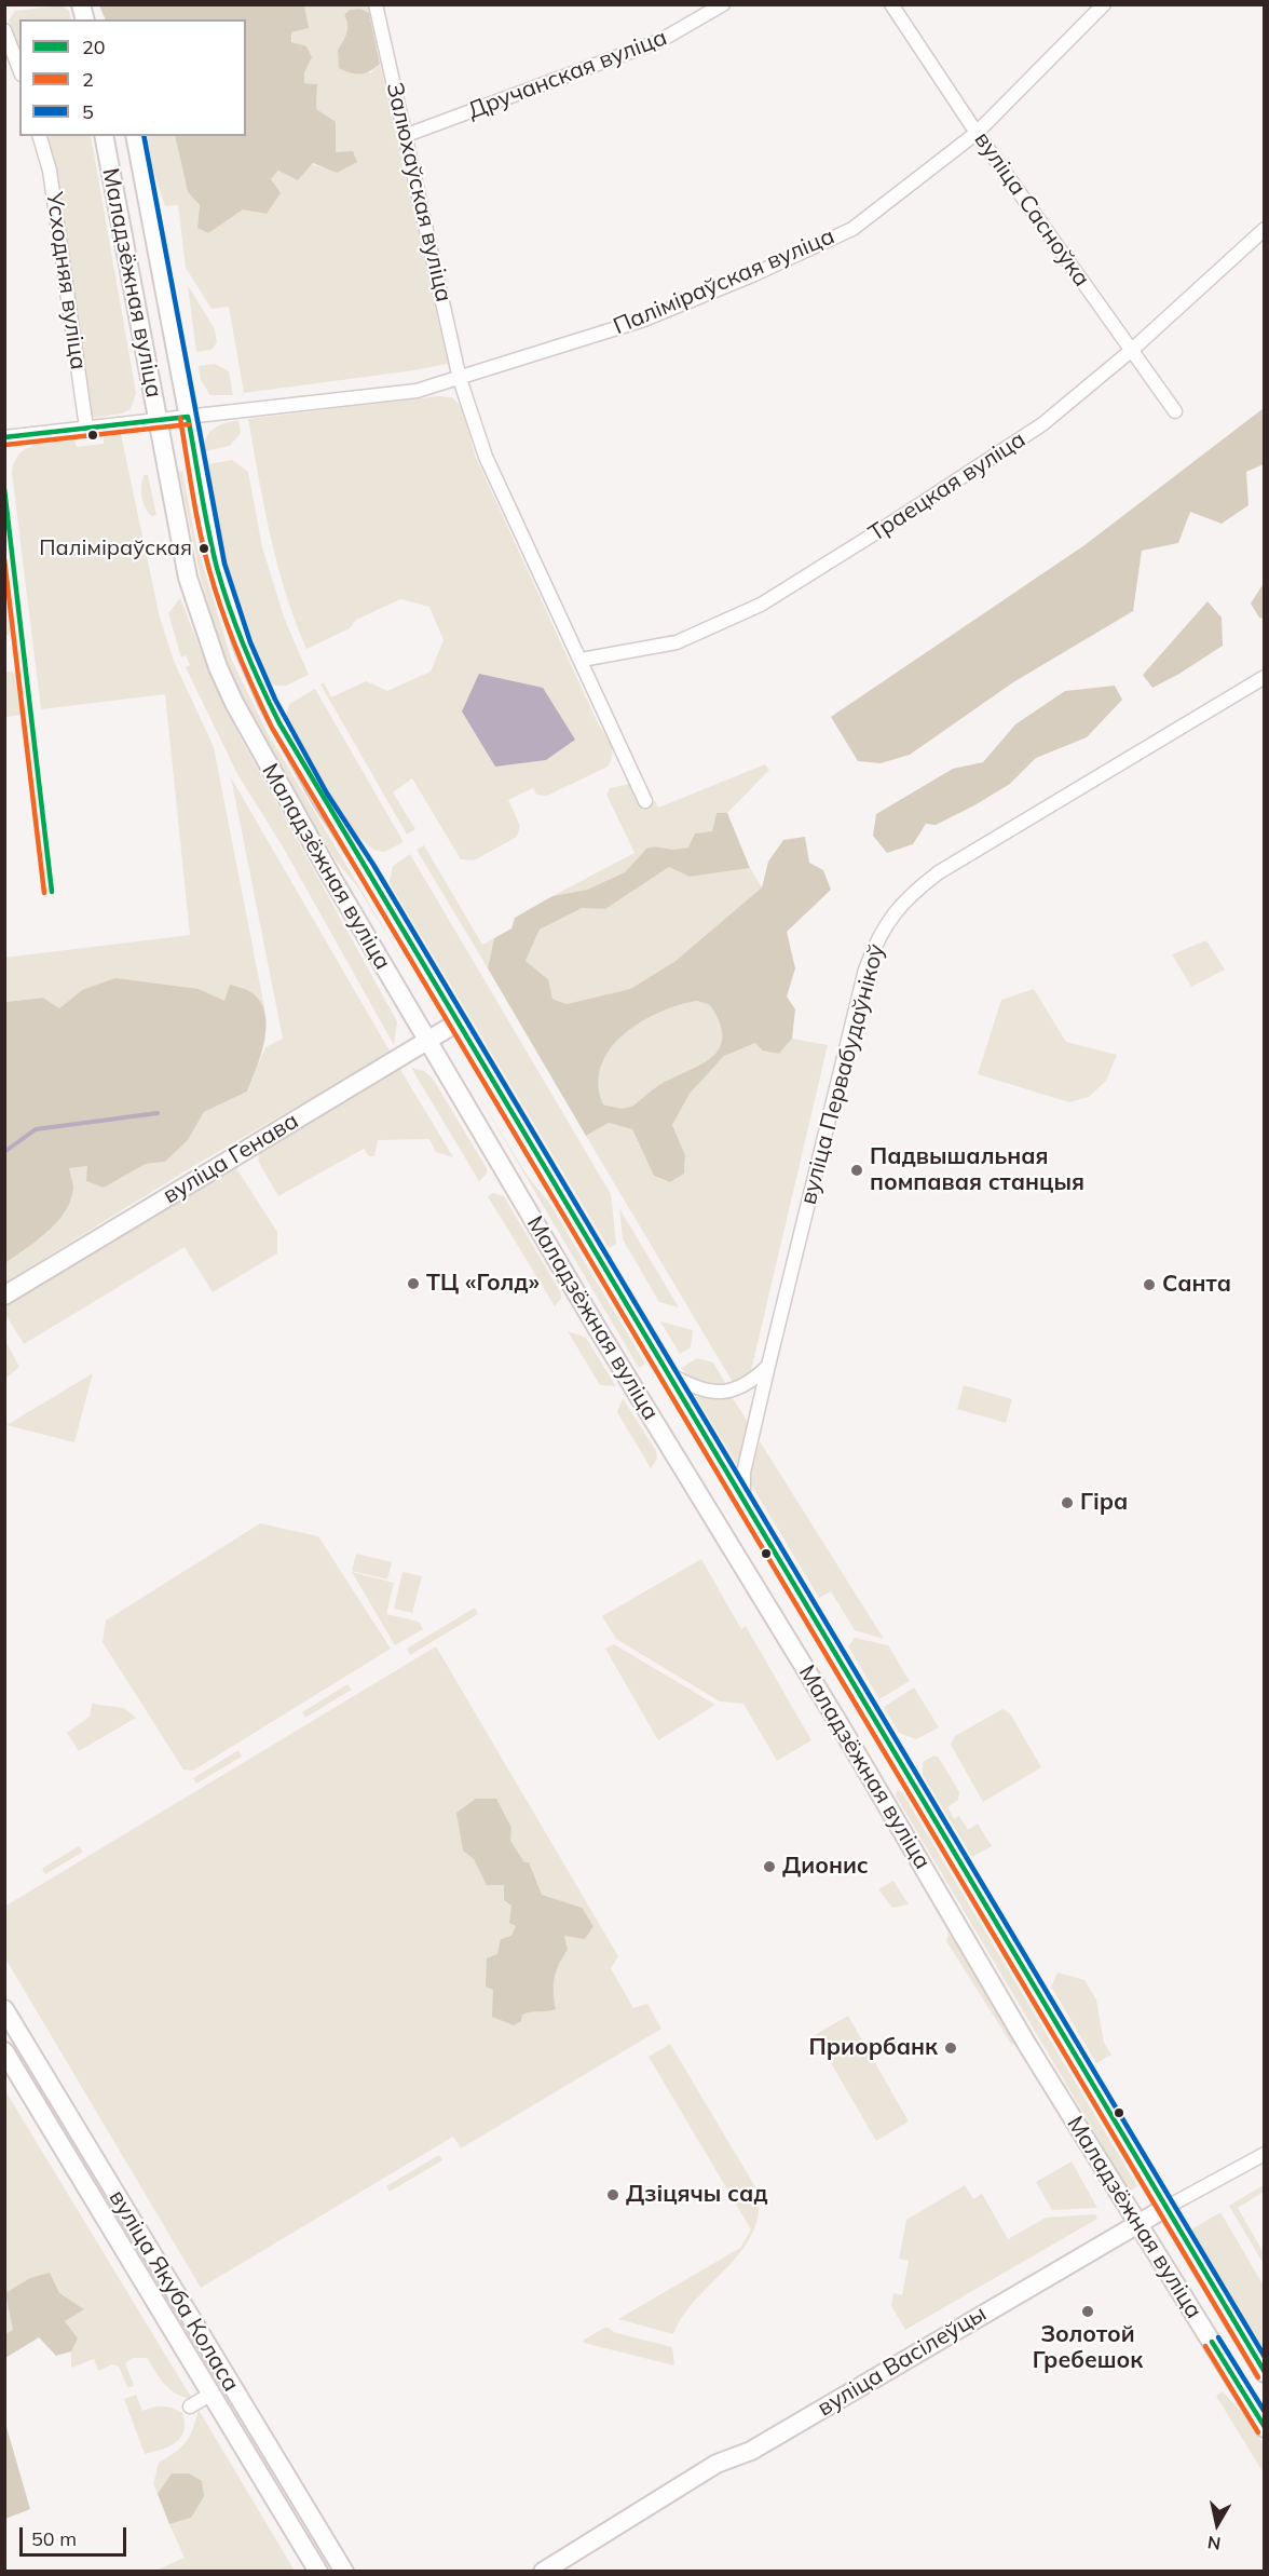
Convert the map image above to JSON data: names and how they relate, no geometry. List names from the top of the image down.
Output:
{
  "streets": {
    "main road": [
      "Маладзёжная вуліца",
      "вуліца Генава",
      "вуліца Якуба Коласа",
      "вуліца Васілеўцы"
    ],
    "street": [
      "Дручанская вуліца",
      "Залюхаўская вуліца",
      "вуліца Сасноўка",
      "Усходняя вуліца",
      "Паліміраўская вуліца",
      "Траецкая вуліца",
      "вуліца Первабудаўнікоў"
    ]
  },
  "crossings": [
    ["Дручанская вуліца", "Залюхаўская вуліца"],
    ["Залюхаўская вуліца", "Паліміраўская вуліца"],
    ["вуліца Сасноўка", "Паліміраўская вуліца"],
    ["вуліца Сасноўка", "Траецкая вуліца"],
    ["Усходняя вуліца", "Паліміраўская вуліца"],
    ["Паліміраўская вуліца", "Маладзёжная вуліца"],
    ["Маладзёжная вуліца", "вуліца Первабудаўнікоў"],
    ["Маладзёжная вуліца", "вуліца Генава"],
    ["Маладзёжная вуліца", "вуліца Васілеўцы"]
  ],
  "places": [
    "Паліміраўская",
    "Падвышальная помпавая станцыя",
    "ТЦ «Голд»",
    "Санта",
    "Гіра",
    "Дионис",
    "Приорбанк",
    "Дзіцячы сад",
    "Золотой Гребешок"
  ],
  "lines": ["transit line 5", "transit line 20", "transit line 2"],
  "legend": ["20", "2", "5"],
  "scale_bar": "50 m",
  "north": "bottom"
}
